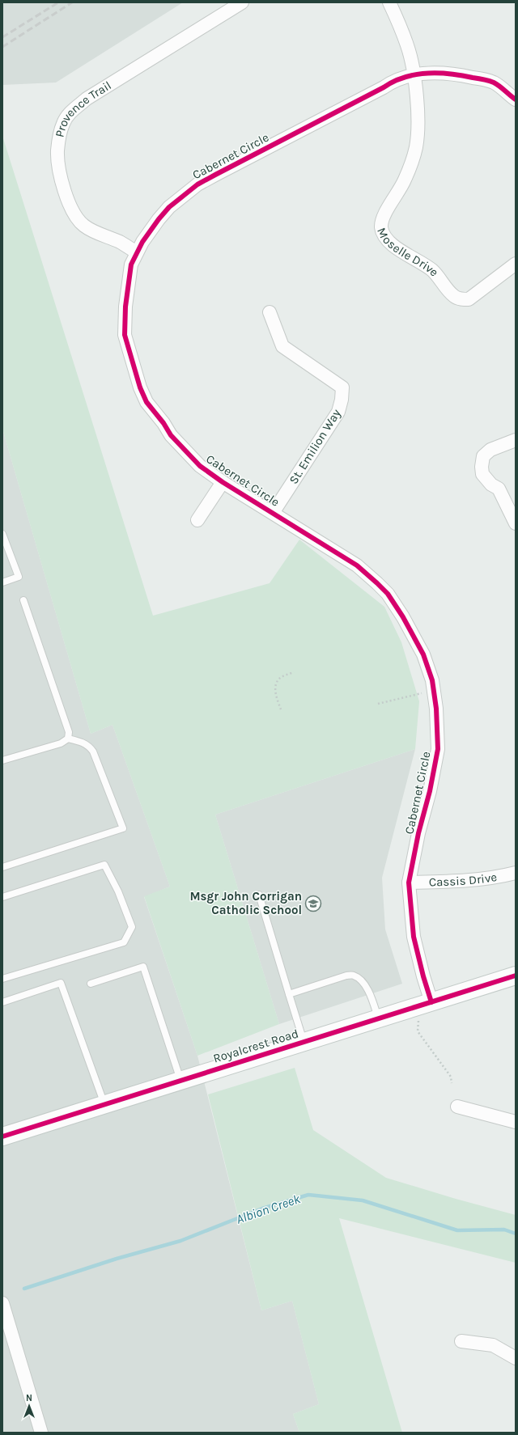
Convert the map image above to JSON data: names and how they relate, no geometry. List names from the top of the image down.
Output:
{
  "streets": {
    "street": [
      "Provence Trail",
      "Cabernet Circle",
      "Moselle Drive",
      "St. Emilion Way",
      "Cassis Drive",
      "Royalcrest Road"
    ]
  },
  "crossings": [
    ["Provence Trail", "Cabernet Circle"],
    ["Cabernet Circle", "Moselle Drive"],
    ["Cabernet Circle", "St. Emilion Way"],
    ["Cabernet Circle", "Cassis Drive"],
    ["Cabernet Circle", "Royalcrest Road"]
  ],
  "water": ["Albion Creek"],
  "places": {
    "school or university": ["Msgr John Corrigan Catholic School"]
  },
  "north": "top"
}
